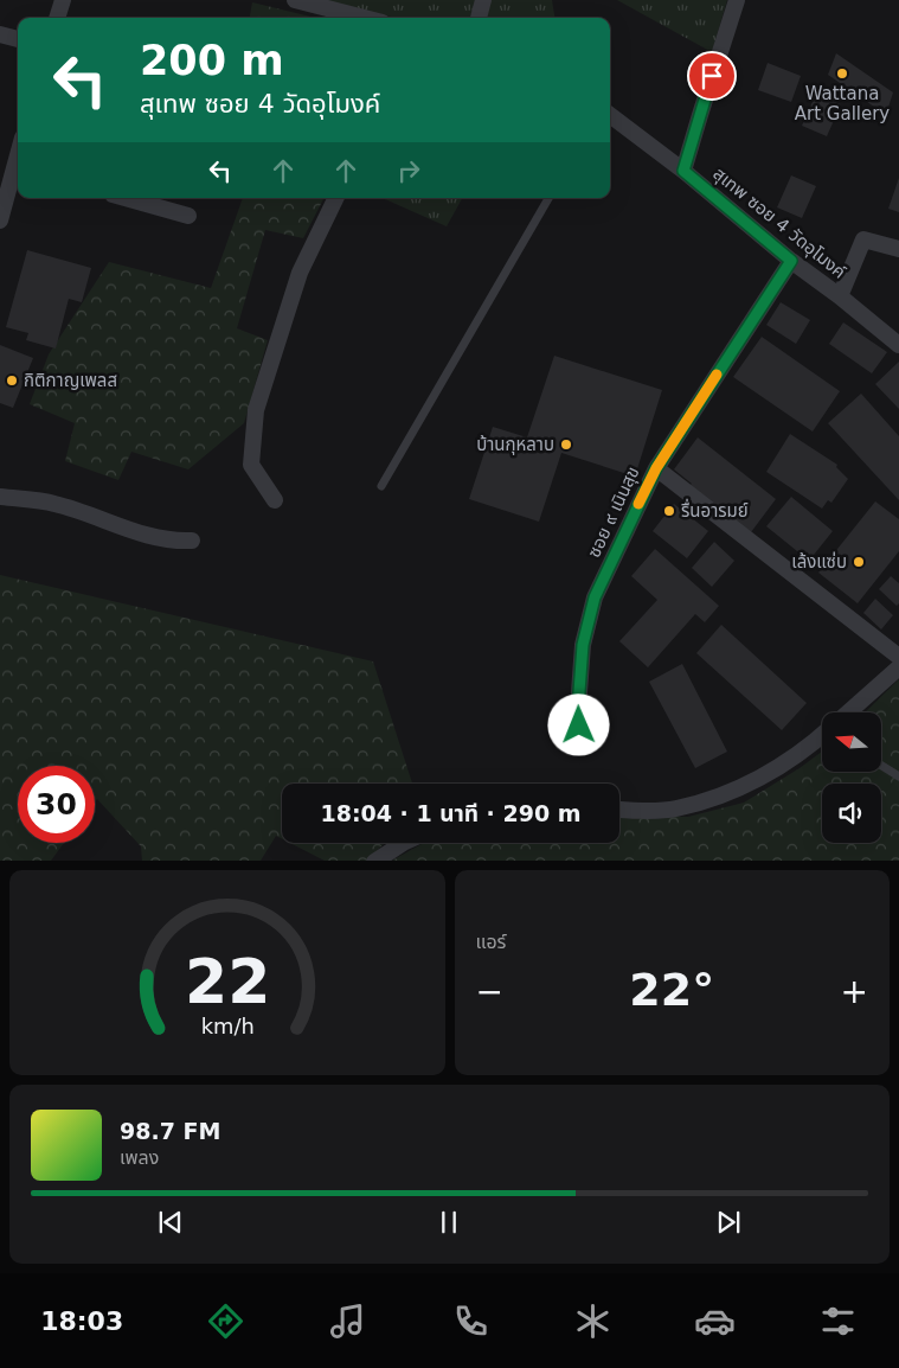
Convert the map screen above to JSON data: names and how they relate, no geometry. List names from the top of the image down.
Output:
{
  "streets": {
    "street": ["สุเทพ ซอย 4 วัดอุโมงค์", "ซอย ๙ เนินสุข"]
  },
  "crossings": [
    ["สุเทพ ซอย 4 วัดอุโมงค์", "ซอย ๙ เนินสุข"]
  ],
  "places": [
    "Wattana Art Gallery",
    "กิติกาญเพลส",
    "บ้านกุหลาบ",
    "รื่นอารมย์",
    "เล้งแซ่บ"
  ],
  "north": "left",
  "page": {
    "turn": ["200 m", "สุเทพ ซอย 4 วัดอุโมงค์"],
    "limit": "30",
    "trip": "18:04 · 1 นาที · 290 m",
    "tile": "แอร์",
    "heat": ["−", "22°", "+"],
    "song": ["98.7 FM", "เพลง"],
    "tabs": "18:03",
    "gauge": ["22", "km/h"]
  }
}
